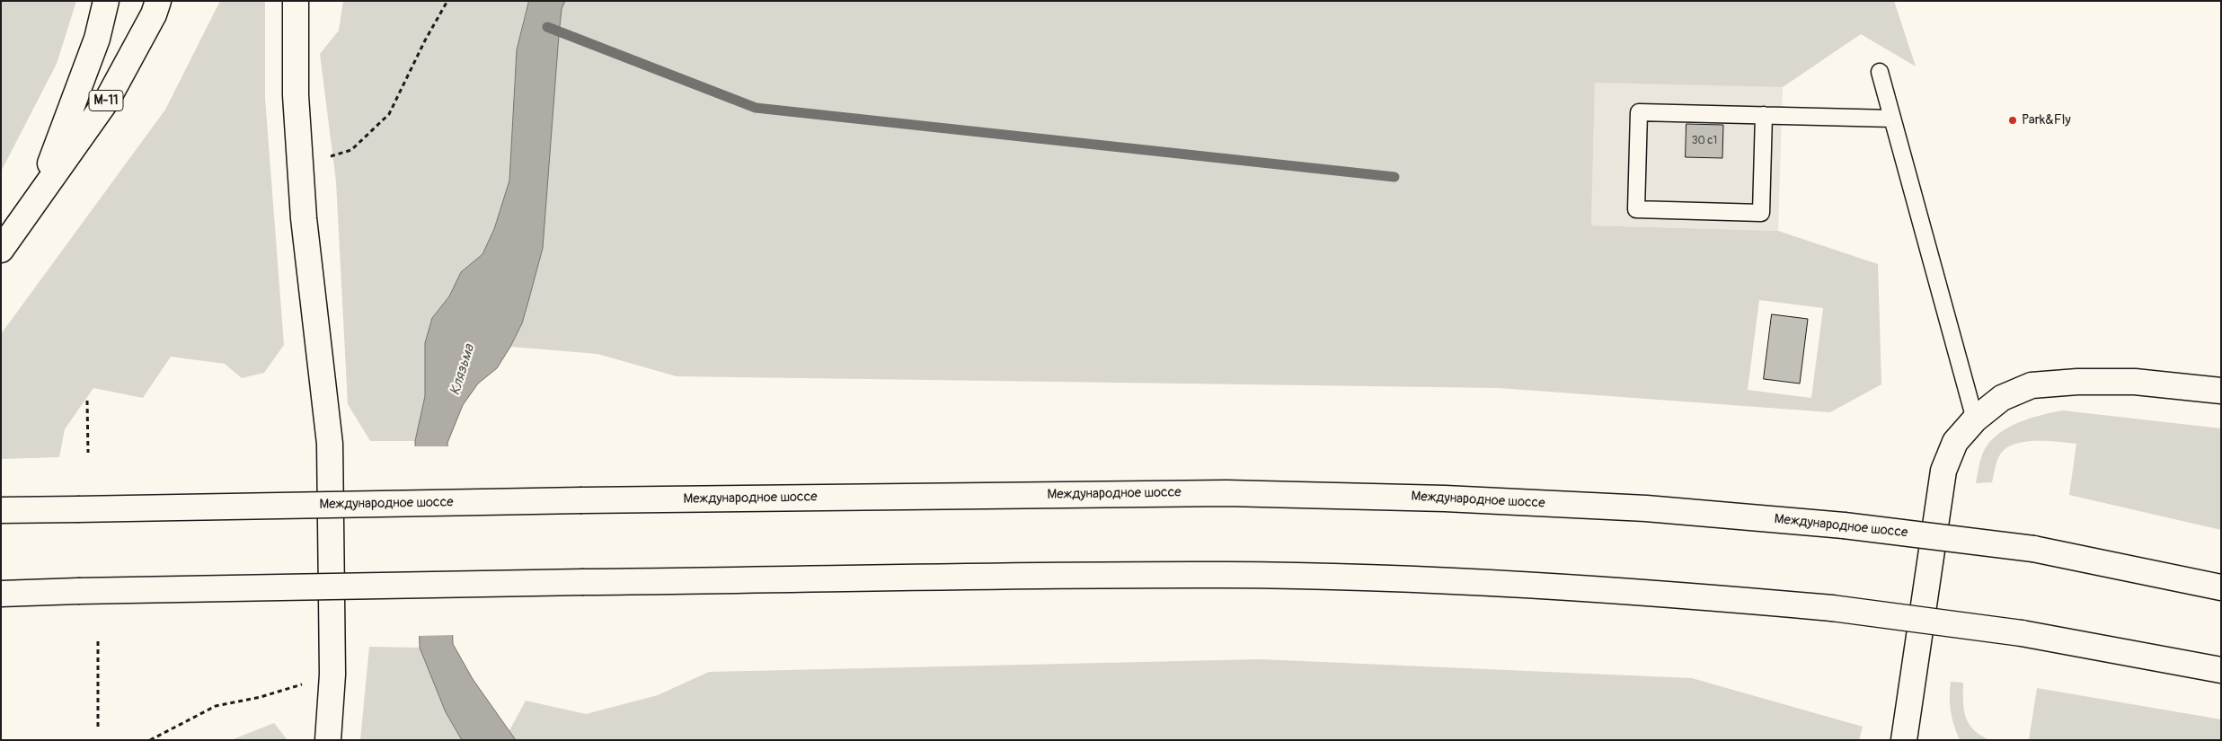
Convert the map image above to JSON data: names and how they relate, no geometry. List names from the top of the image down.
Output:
{
  "streets": {
    "main road": ["М-11", "Международное шоссе"]
  },
  "water": ["Клязьма"],
  "places": ["Park&Fly"],
  "house_numbers": ["30 с1"]
}
